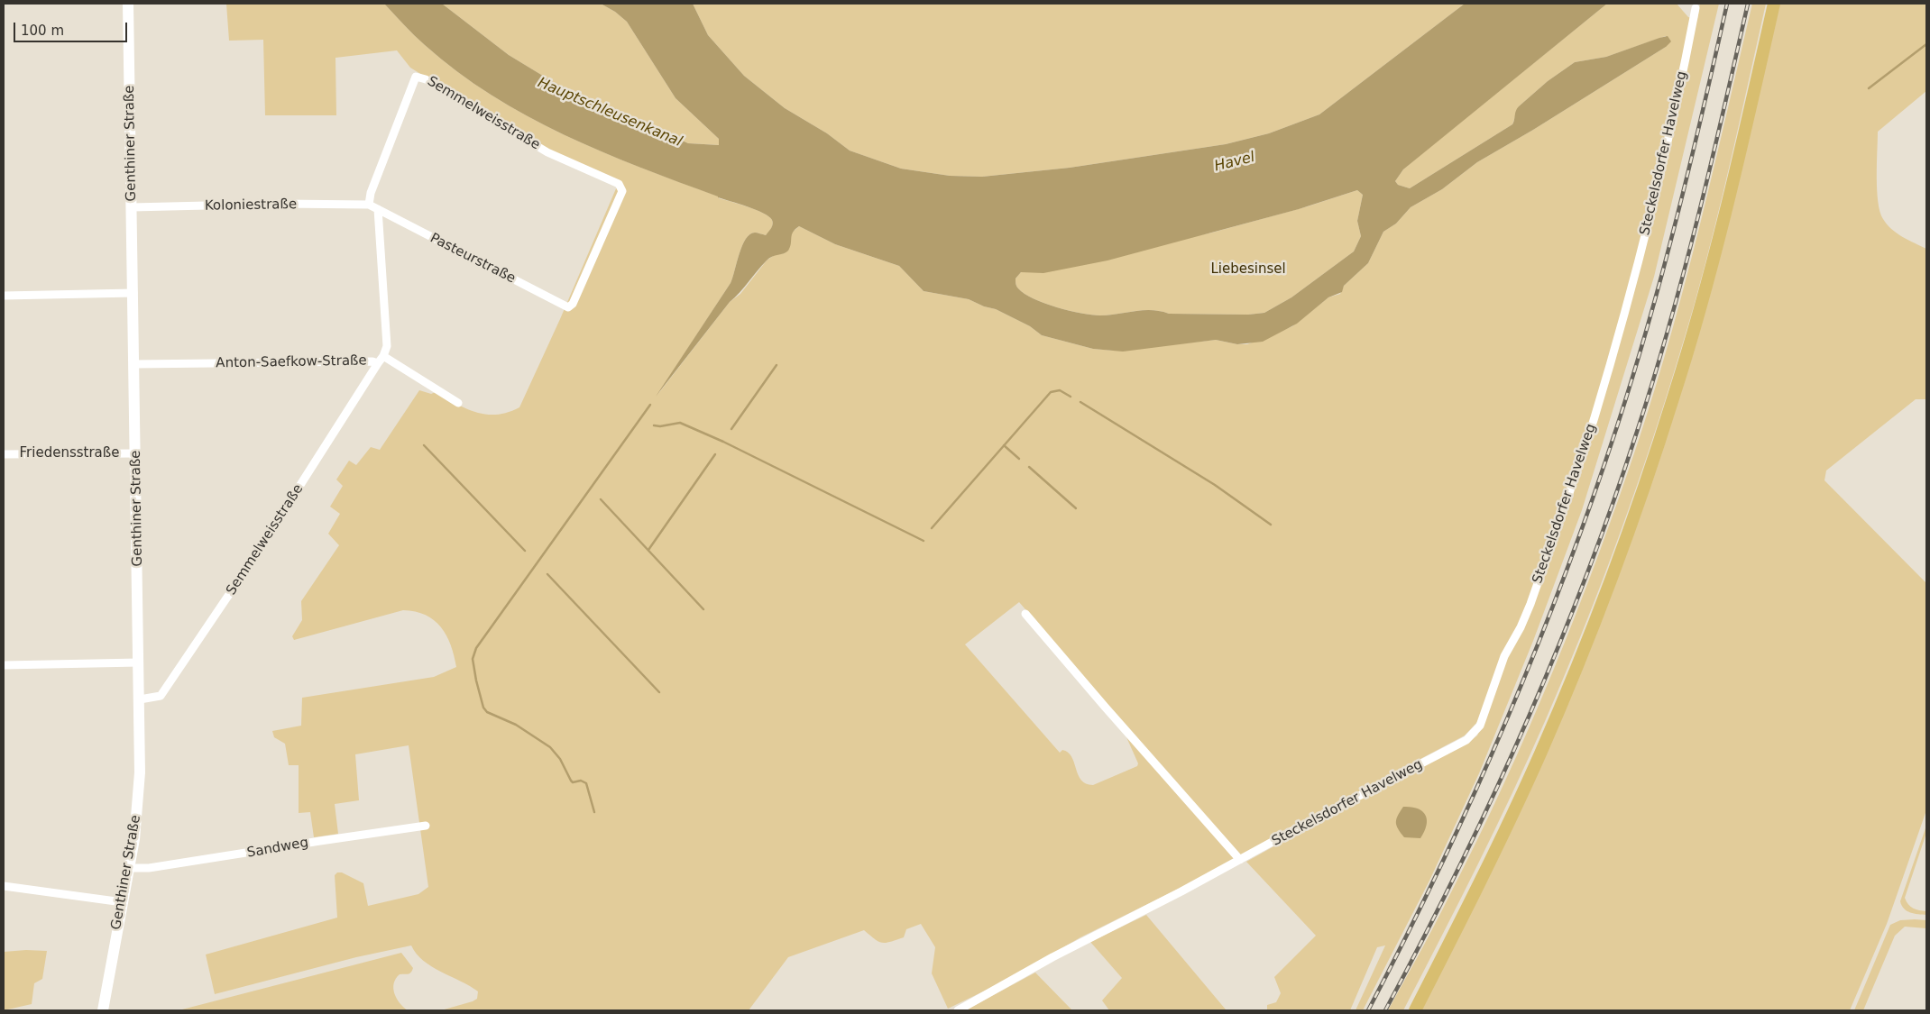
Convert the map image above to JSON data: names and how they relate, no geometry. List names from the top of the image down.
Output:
{
  "streets": {
    "main road": ["Genthiner Straße"],
    "street": [
      "Semmelweisstraße",
      "Steckelsdorfer Havelweg",
      "Koloniestraße",
      "Pasteurstraße",
      "Anton-Saefkow-Straße",
      "Friedensstraße",
      "Sandweg"
    ]
  },
  "crossings": [
    ["Semmelweisstraße", "Genthiner Straße"],
    ["Semmelweisstraße", "Koloniestraße"],
    ["Semmelweisstraße", "Pasteurstraße"],
    ["Semmelweisstraße", "Anton-Saefkow-Straße"],
    ["Genthiner Straße", "Koloniestraße"],
    ["Genthiner Straße", "Anton-Saefkow-Straße"],
    ["Genthiner Straße", "Friedensstraße"],
    ["Genthiner Straße", "Sandweg"]
  ],
  "water": ["Hauptschleusenkanal", "Havel"],
  "parks": ["Liebesinsel"],
  "scale_bar": "100 m"
}
